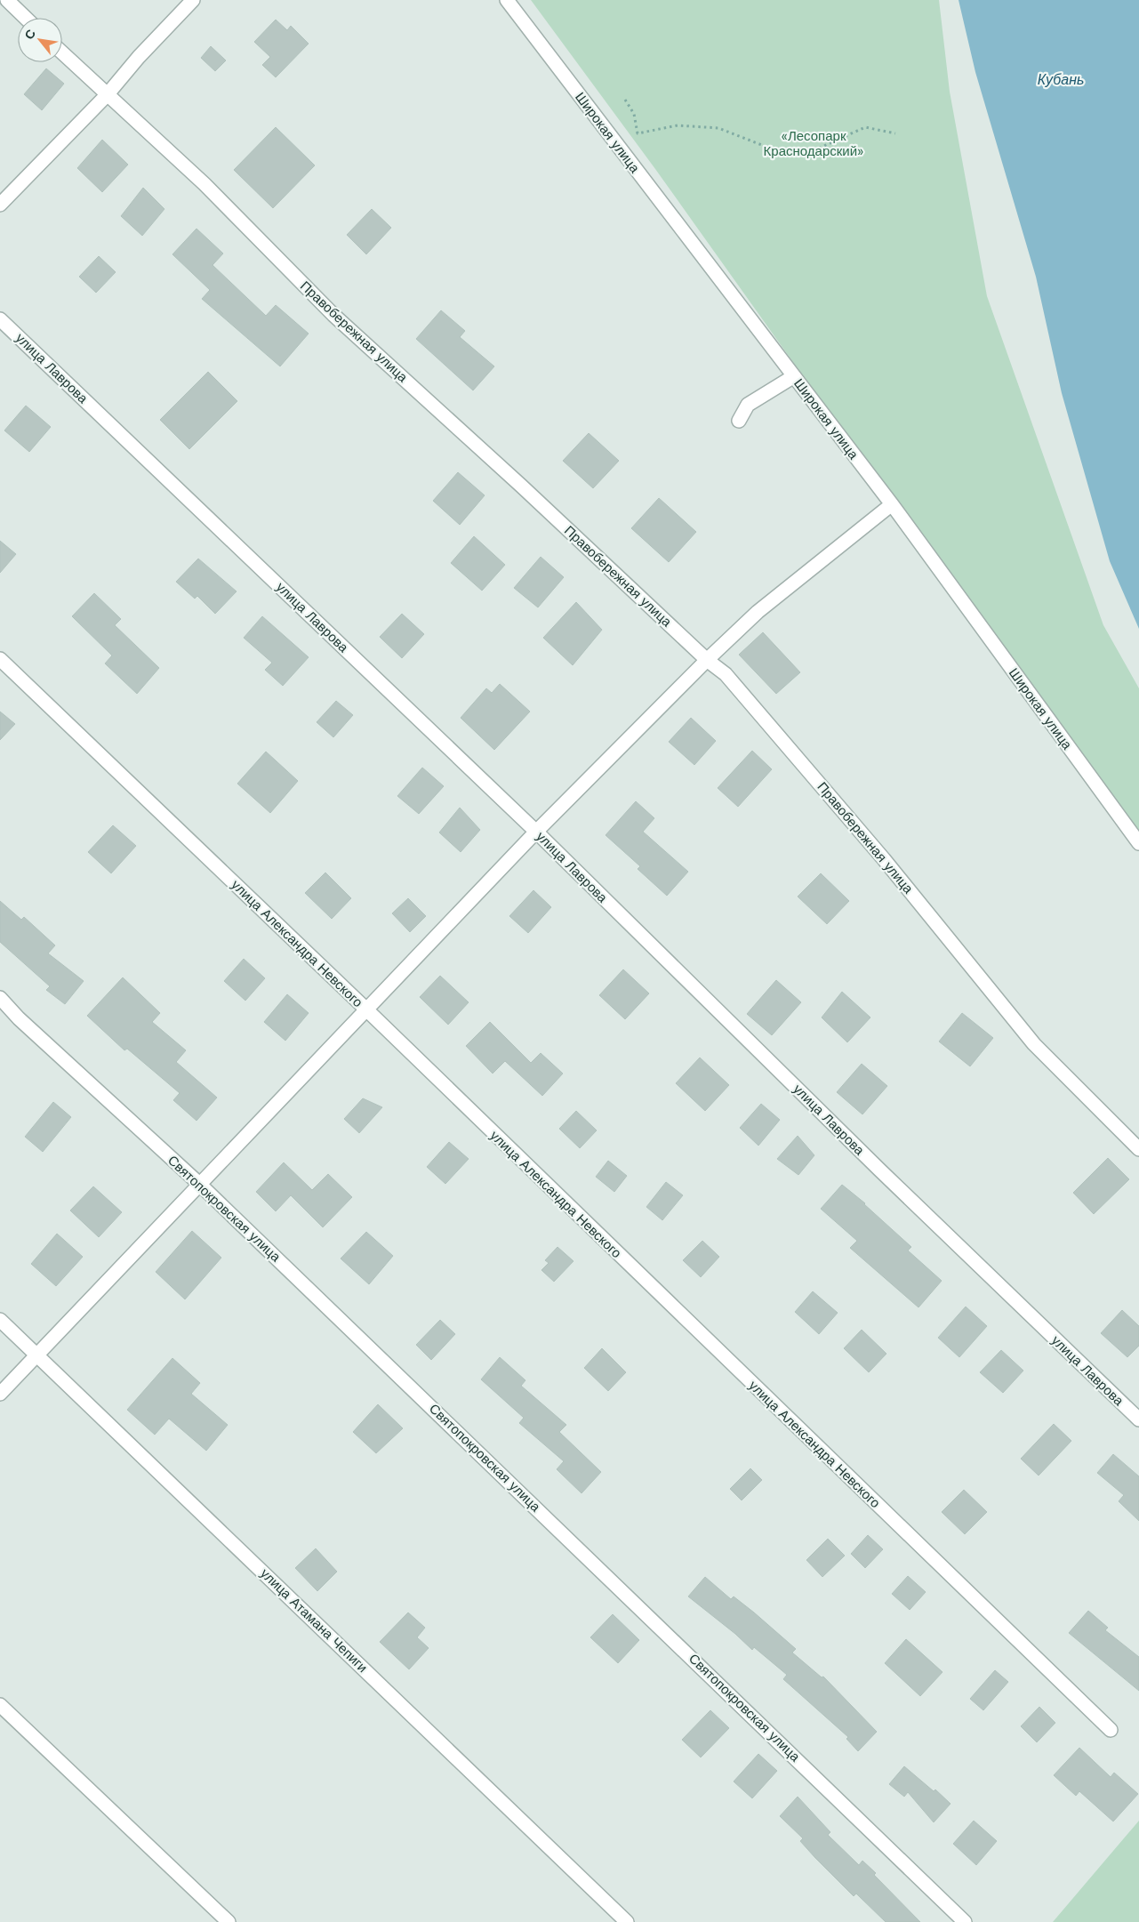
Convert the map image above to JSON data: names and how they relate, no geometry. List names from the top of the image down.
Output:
{
  "streets": {
    "street": [
      "Широкая улица",
      "Правобережная улица",
      "улица Лаврова",
      "улица Александра Невского",
      "Святопокровская улица",
      "улица Атамана Чепиги"
    ]
  },
  "water": ["Кубань"],
  "parks": ["«Лесопарк Краснодарский»"],
  "north": "top left"
}
